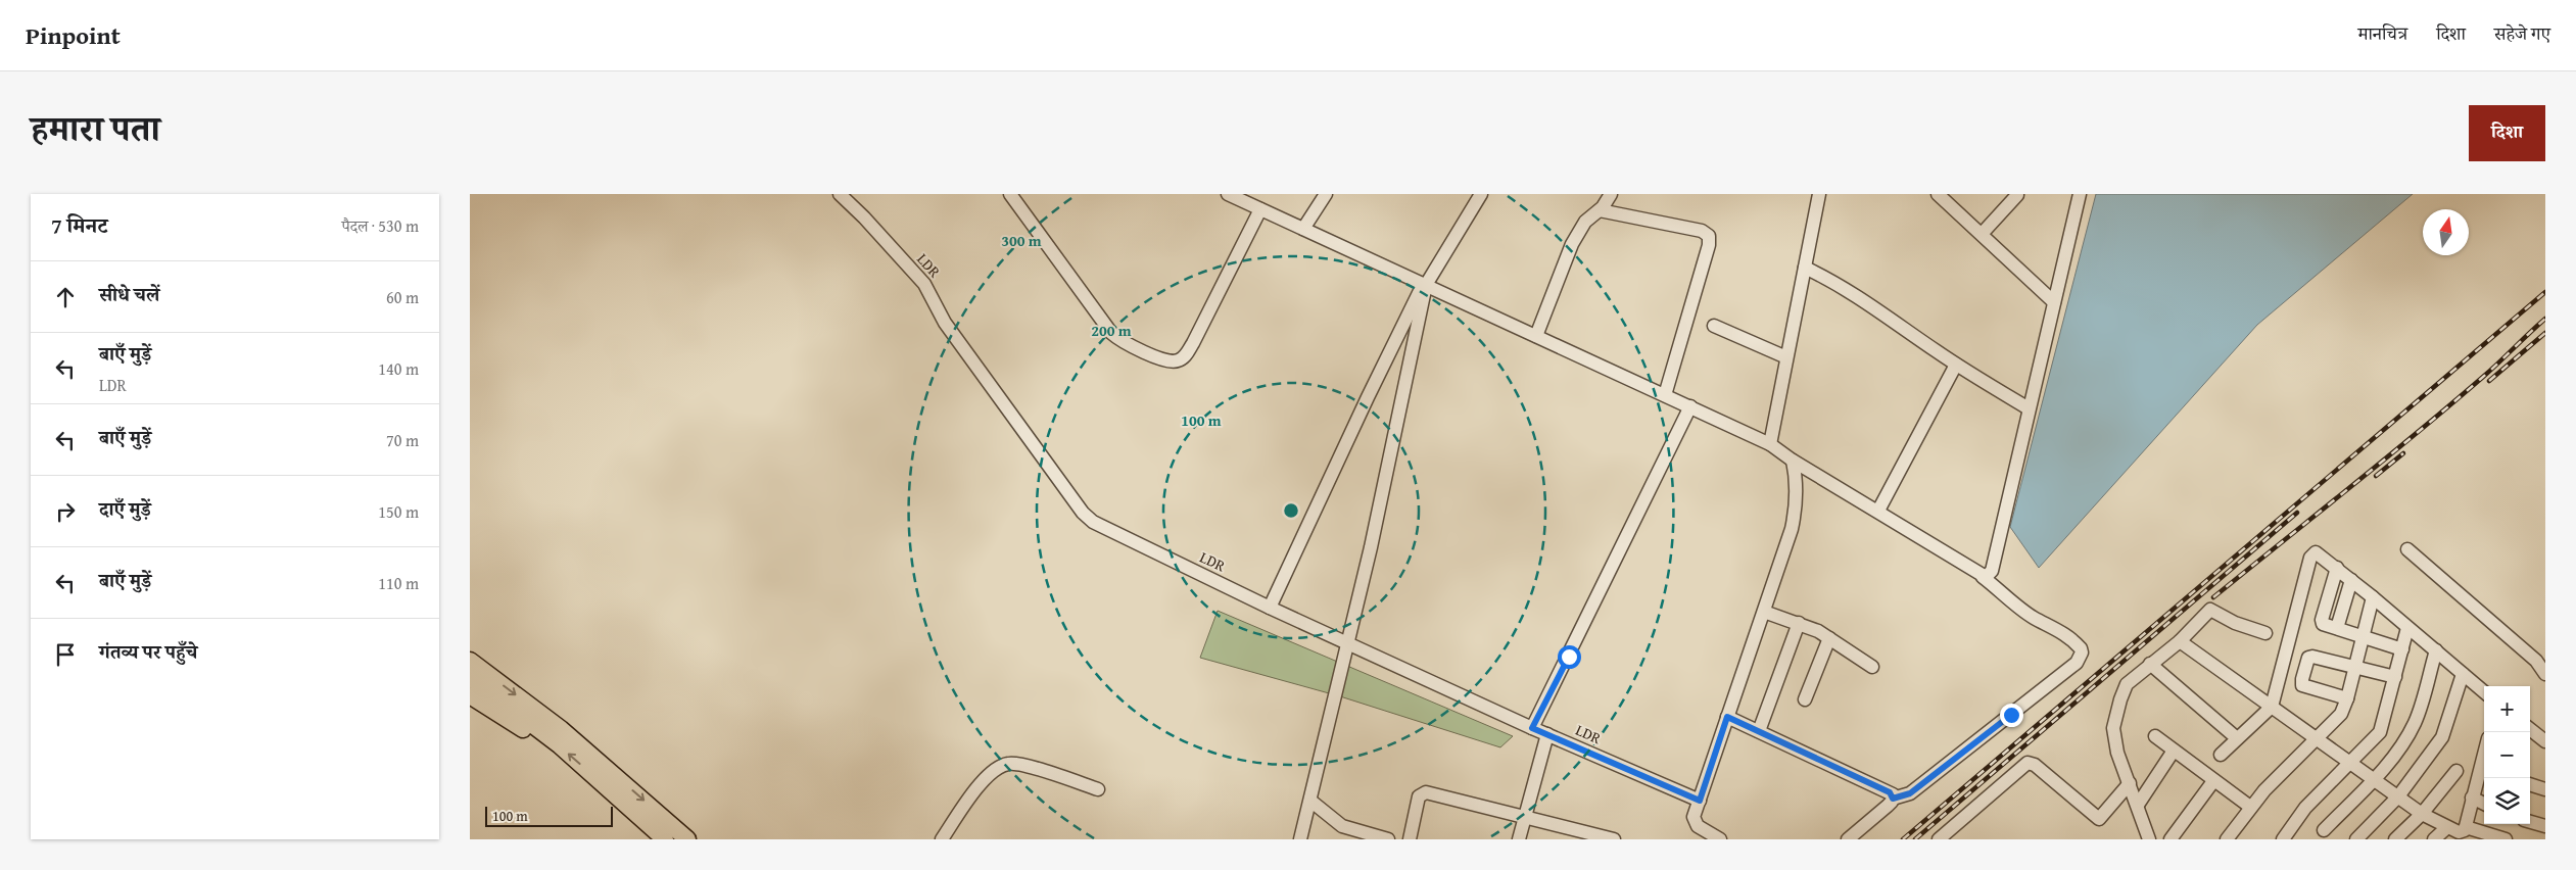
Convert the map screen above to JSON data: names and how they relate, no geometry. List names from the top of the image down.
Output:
{
  "streets": {
    "street": ["LDR"]
  },
  "scale_bar": "100 m",
  "north": "top",
  "page": {
    "header": "Pinpoint",
    "nav": ["मानचित्र", "दिशा", "सहेजे गए"],
    "title": "हमारा पता",
    "buttons": "दिशा",
    "heading": ["7 मिनट", "पैदल · 530 m"],
    "list": [
      ["सीधे चलें", "60 m"],
      ["बाएँ मुड़ें", "LDR", "140 m"],
      ["बाएँ मुड़ें", "70 m"],
      ["दाएँ मुड़ें", "150 m"],
      ["बाएँ मुड़ें", "110 m"],
      "गंतव्य पर पहुँचे"
    ],
    "map_buttons": ["+", "−"],
    "scale": "100 m"
  },
  "rings": ["300 m", "200 m", "100 m"]
}
